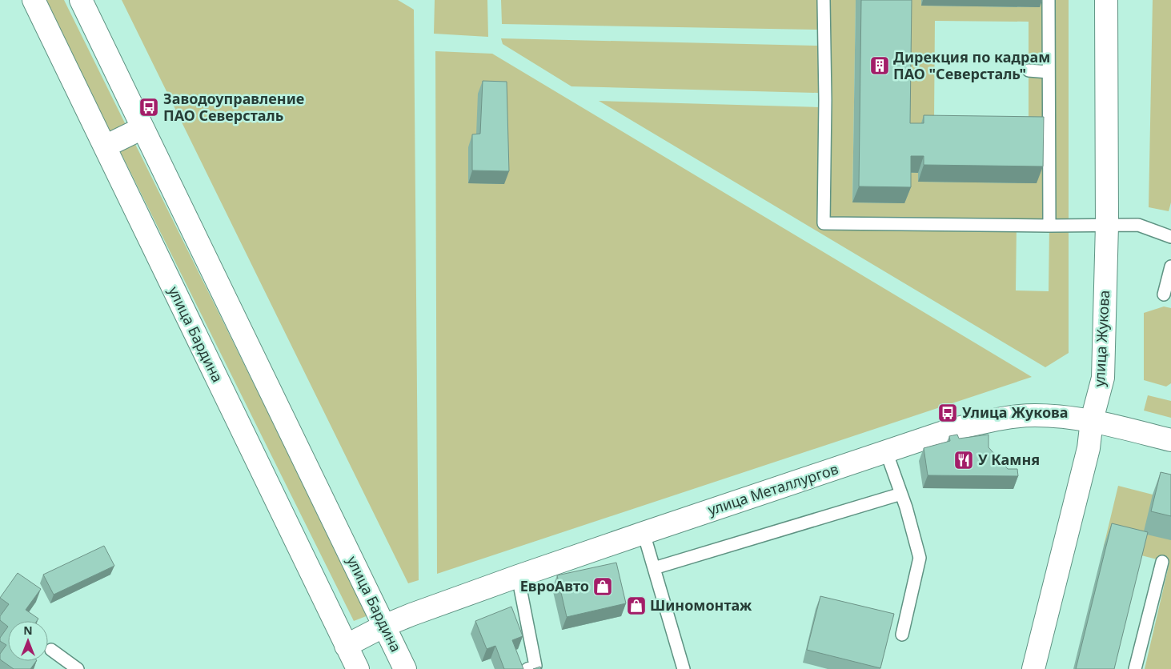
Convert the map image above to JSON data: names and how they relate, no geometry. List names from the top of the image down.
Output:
{
  "streets": {
    "street": ["улица Бардина", "улица Жукова", "улица Металлургов"]
  },
  "crossings": [
    ["улица Бардина", "улица Металлургов"],
    ["улица Жукова", "улица Металлургов"]
  ],
  "places": {
    "building": ["Дирекция по кадрам ПАО \"Северсталь\""],
    "bus stop": ["Заводоуправление ПАО Северсталь", "Улица Жукова"],
    "restaurant": ["У Камня"],
    "shop": ["ЕвроАвто", "Шиномонтаж"]
  },
  "north": "top"
}
